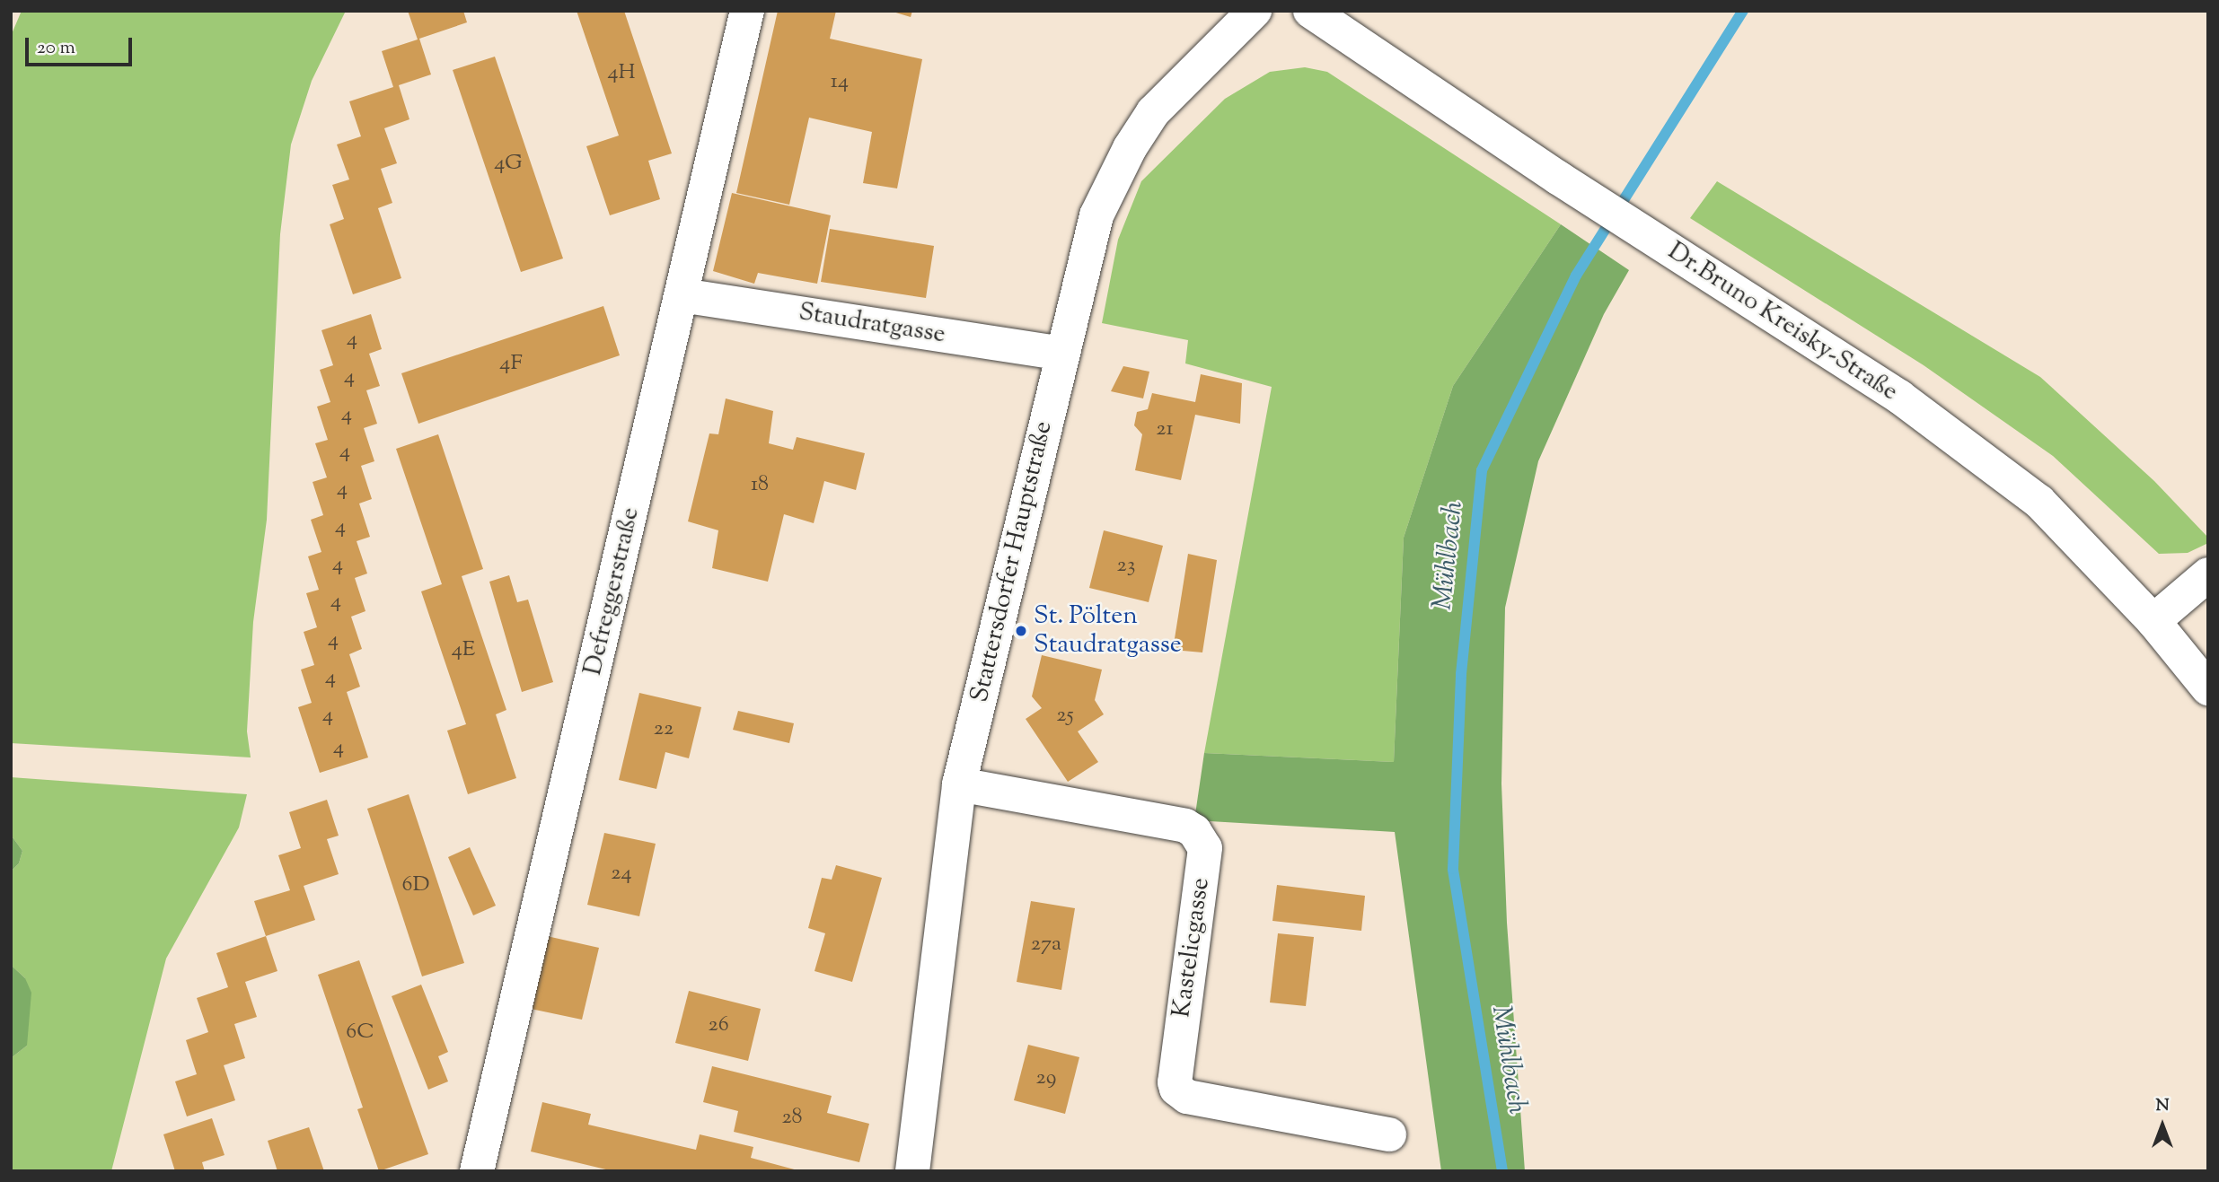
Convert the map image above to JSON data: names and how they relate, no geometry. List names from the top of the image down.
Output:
{
  "streets": {
    "street": [
      "Dr.Bruno Kreisky-Straße",
      "Staudratgasse",
      "Stattersdorfer Hauptstraße",
      "Defreggerstraße",
      "Kastelicgasse"
    ]
  },
  "crossings": [
    ["Staudratgasse", "Stattersdorfer Hauptstraße"],
    ["Staudratgasse", "Defreggerstraße"],
    ["Stattersdorfer Hauptstraße", "Kastelicgasse"]
  ],
  "water": ["Mühlbach"],
  "places": ["St. Pölten Staudratgasse"],
  "house_numbers": [
    "4H",
    "14",
    "4G",
    "4",
    "4F",
    "4",
    "4",
    "21",
    "4",
    "18",
    "4",
    "4",
    "4",
    "23",
    "4",
    "4",
    "4E",
    "4",
    "4",
    "25",
    "22",
    "4",
    "24",
    "6D",
    "27a",
    "26",
    "6C",
    "29",
    "28"
  ],
  "scale_bar": "20 m",
  "north": "top"
}
